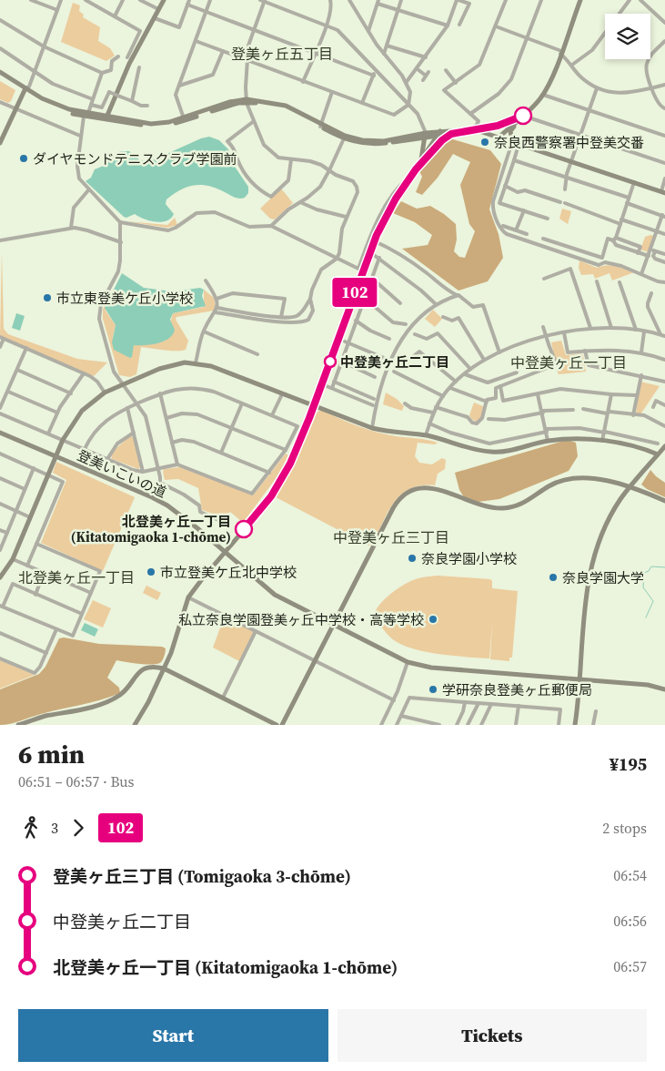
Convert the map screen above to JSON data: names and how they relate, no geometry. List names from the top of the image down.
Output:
{
  "streets": {
    "street": ["登美いこいの道"]
  },
  "districts": [
    "登美ヶ丘五丁目",
    "中登美ヶ丘一丁目",
    "中登美ヶ丘三丁目",
    "北登美ヶ丘一丁目"
  ],
  "places": [
    "奈良西警察署中登美交番",
    "ダイヤモンドテニスクラブ学園前",
    "市立東登美ケ丘小学校",
    "中登美ヶ丘二丁目",
    "北登美ヶ丘一丁目 (Kitatomigaoka 1-chōme)",
    "奈良学園小学校",
    "市立登美ケ丘北中学校",
    "奈良学園大学",
    "私立奈良学園登美ヶ丘中学校・高等学校",
    "学研奈良登美ヶ丘郵便局"
  ],
  "lines": ["bus line 102"],
  "page": {
    "on_map": "102",
    "heading": ["6 min", "06:51 – 06:57 · Bus", "¥195"],
    "legs": ["3", "102", "2 stops"],
    "list": [
      {
        "name": "登美ヶ丘三丁目 (Tomigaoka 3-chōme)",
        "value": "06:54"
      },
      {
        "name": "中登美ヶ丘二丁目",
        "value": "06:56"
      },
      {
        "name": "北登美ヶ丘一丁目 (Kitatomigaoka 1-chōme)",
        "value": "06:57"
      }
    ],
    "buttons": ["Start", "Tickets"]
  }
}
